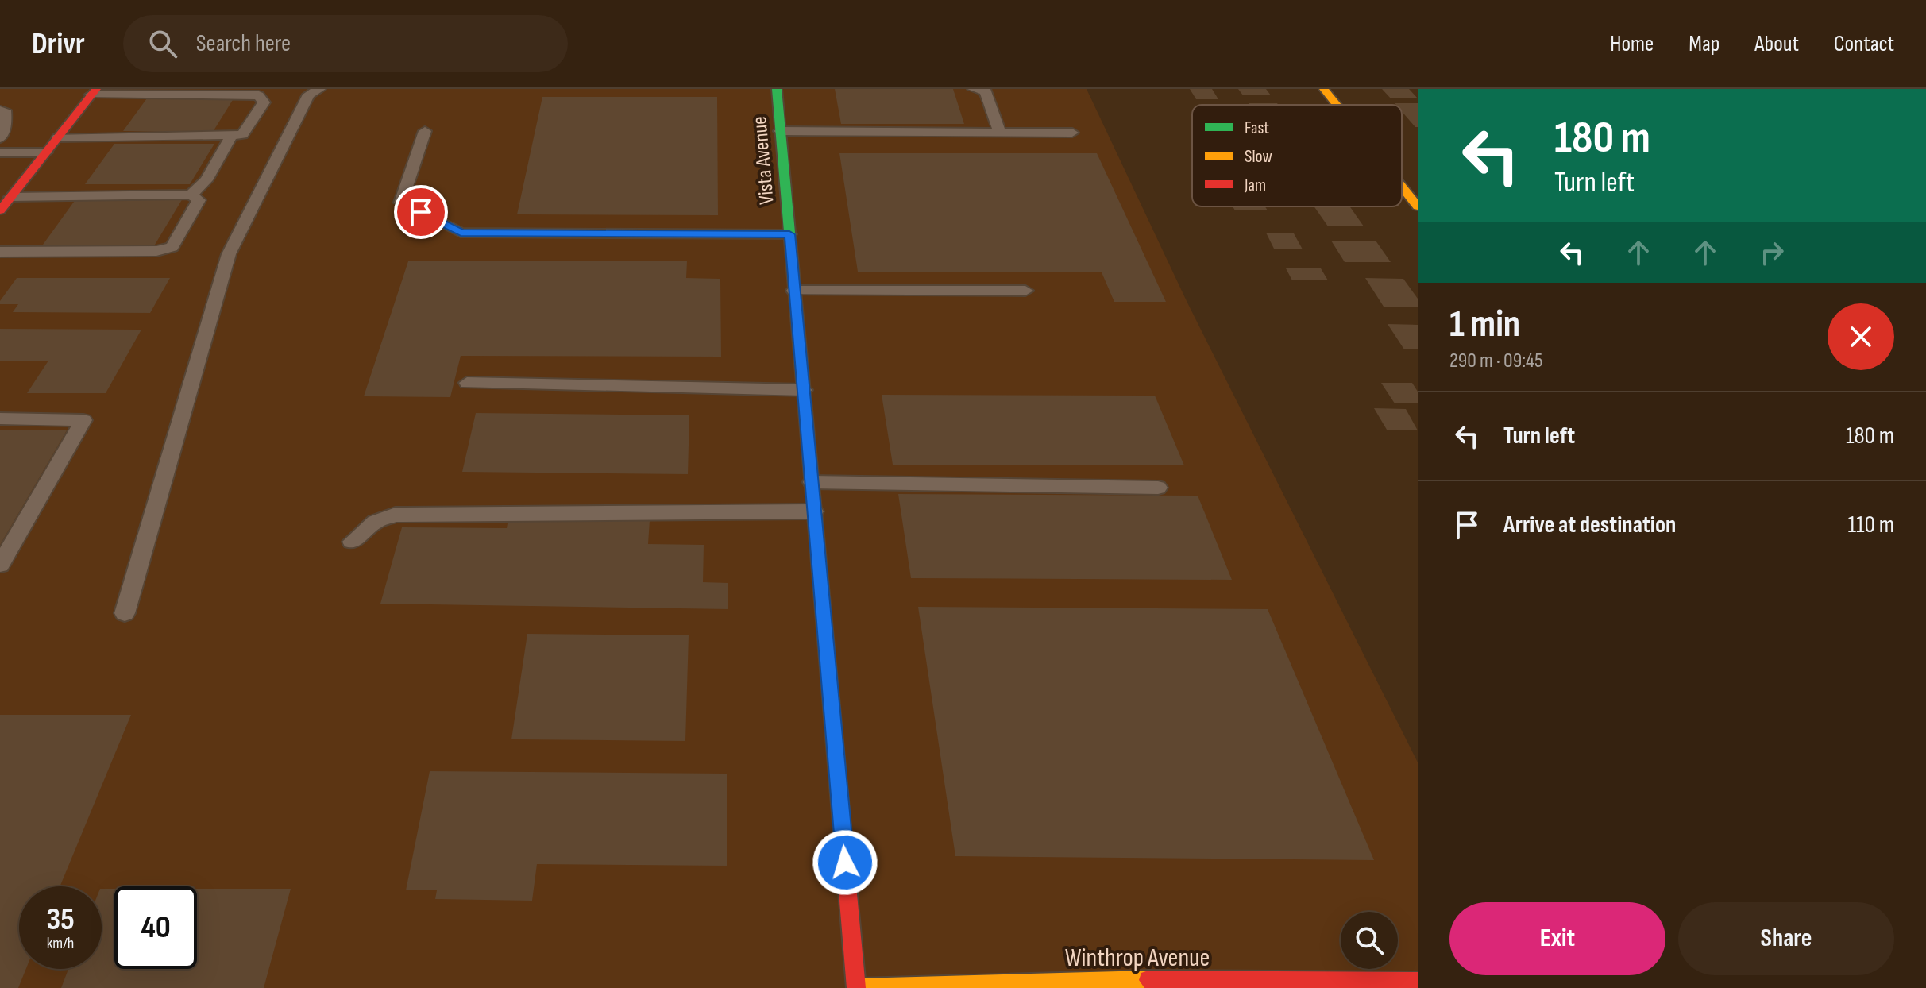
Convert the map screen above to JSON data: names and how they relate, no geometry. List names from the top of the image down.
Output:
{
  "streets": {
    "street": ["Vista Avenue", "Winthrop Avenue"]
  },
  "crossings": [
    ["Vista Avenue", "Winthrop Avenue"]
  ],
  "legend": ["Fast", "Slow", "Jam"],
  "page": {
    "header": "Drivr",
    "search": "Search here",
    "nav": [
      "Home",
      "Map",
      "About",
      "Contact"
    ],
    "turn": ["180 m", "Turn left"],
    "heading": ["1 min", "290 m · 09:45"],
    "list": [
      {
        "name": "Turn left",
        "value": "180 m"
      },
      {
        "name": "Arrive at destination",
        "value": "110 m"
      }
    ],
    "speed": "35 km/h",
    "limit": "40",
    "buttons": ["Exit", "Share"]
  }
}
